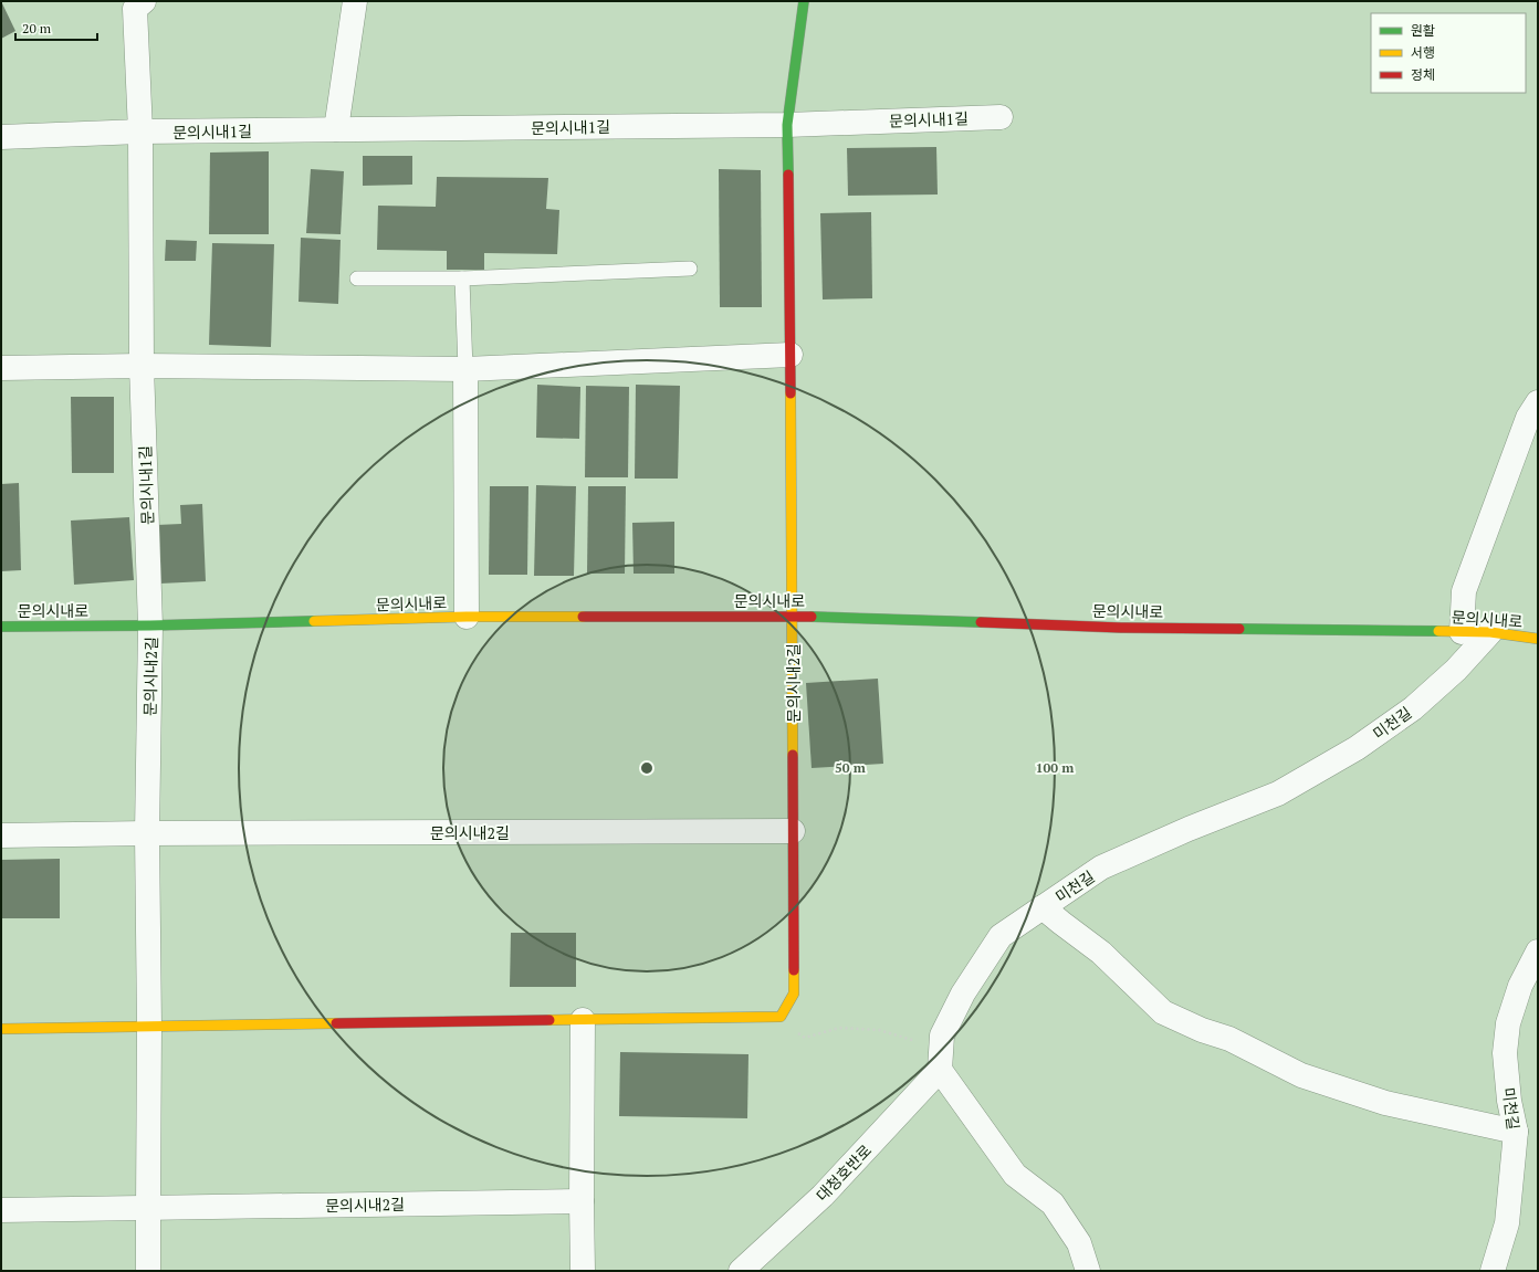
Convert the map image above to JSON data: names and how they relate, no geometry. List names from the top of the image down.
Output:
{
  "streets": {
    "street": [
      "문의시내1길",
      "문의시내로",
      "문의시내2길",
      "미천길",
      "대청호반로"
    ]
  },
  "crossings": [
    ["문의시내1길", "문의시내로"],
    ["문의시내1길", "문의시내2길"],
    ["문의시내로", "문의시내2길"],
    ["문의시내로", "미천길"],
    ["미천길", "대청호반로"]
  ],
  "legend": ["원활", "서행", "정체"],
  "scale_bar": "20 m",
  "rings": ["50 m", "100 m"]
}
